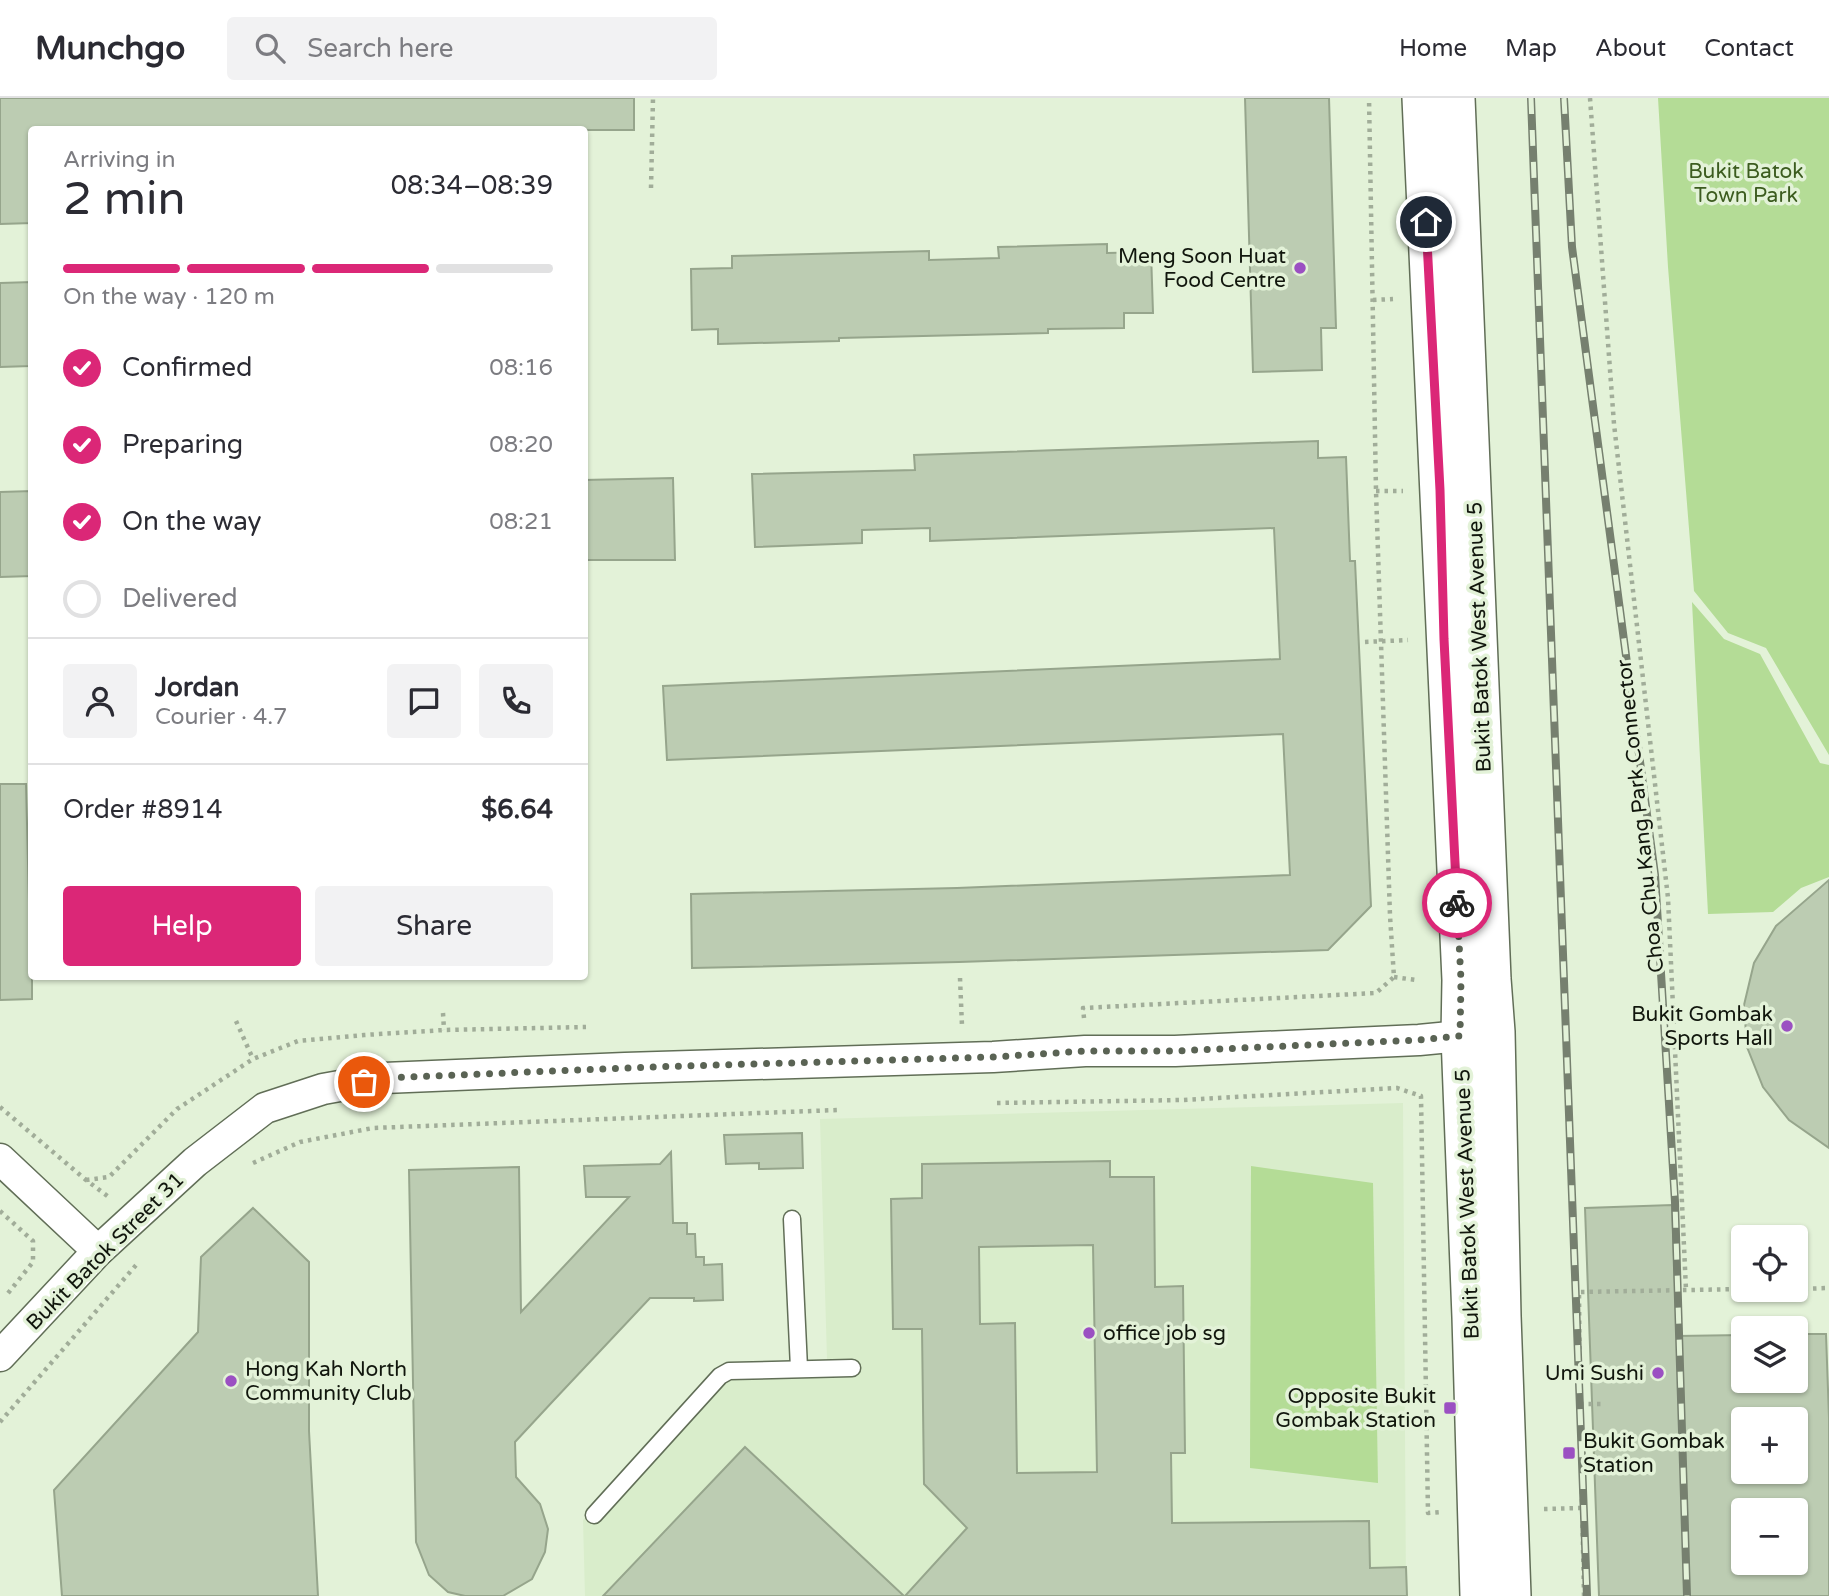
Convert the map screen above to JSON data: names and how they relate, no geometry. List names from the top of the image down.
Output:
{
  "streets": {
    "street": ["Bukit Batok West Avenue 5", "Bukit Batok Street 31"],
    "path": ["Choa Chu Kang Park Connector"]
  },
  "crossings": [
    ["Bukit Batok West Avenue 5", "Bukit Batok Street 31"]
  ],
  "parks": ["Bukit Batok Town Park"],
  "places": {
    "other": [
      "Meng Soon Huat Food Centre",
      "Bukit Gombak Sports Hall",
      "office job sg",
      "Umi Sushi",
      "Hong Kah North Community Club"
    ],
    "transit": ["Opposite Bukit Gombak Station", "Bukit Gombak Station"]
  },
  "page": {
    "header": "Munchgo",
    "search": "Search here",
    "nav": [
      "Home",
      "Map",
      "About",
      "Contact"
    ],
    "heading": ["2 min", "Arriving in", "08:34–08:39"],
    "panel": [
      "Jordan",
      "Courier · 4.7",
      "Order #8914",
      "$6.64"
    ],
    "bar": "On the way · 120 m",
    "list": [
      ["Confirmed", "08:16"],
      ["Preparing", "08:20"],
      ["On the way", "08:21"],
      "Delivered"
    ],
    "buttons": ["Help", "Share"],
    "map_buttons": ["+", "−"]
  }
}
